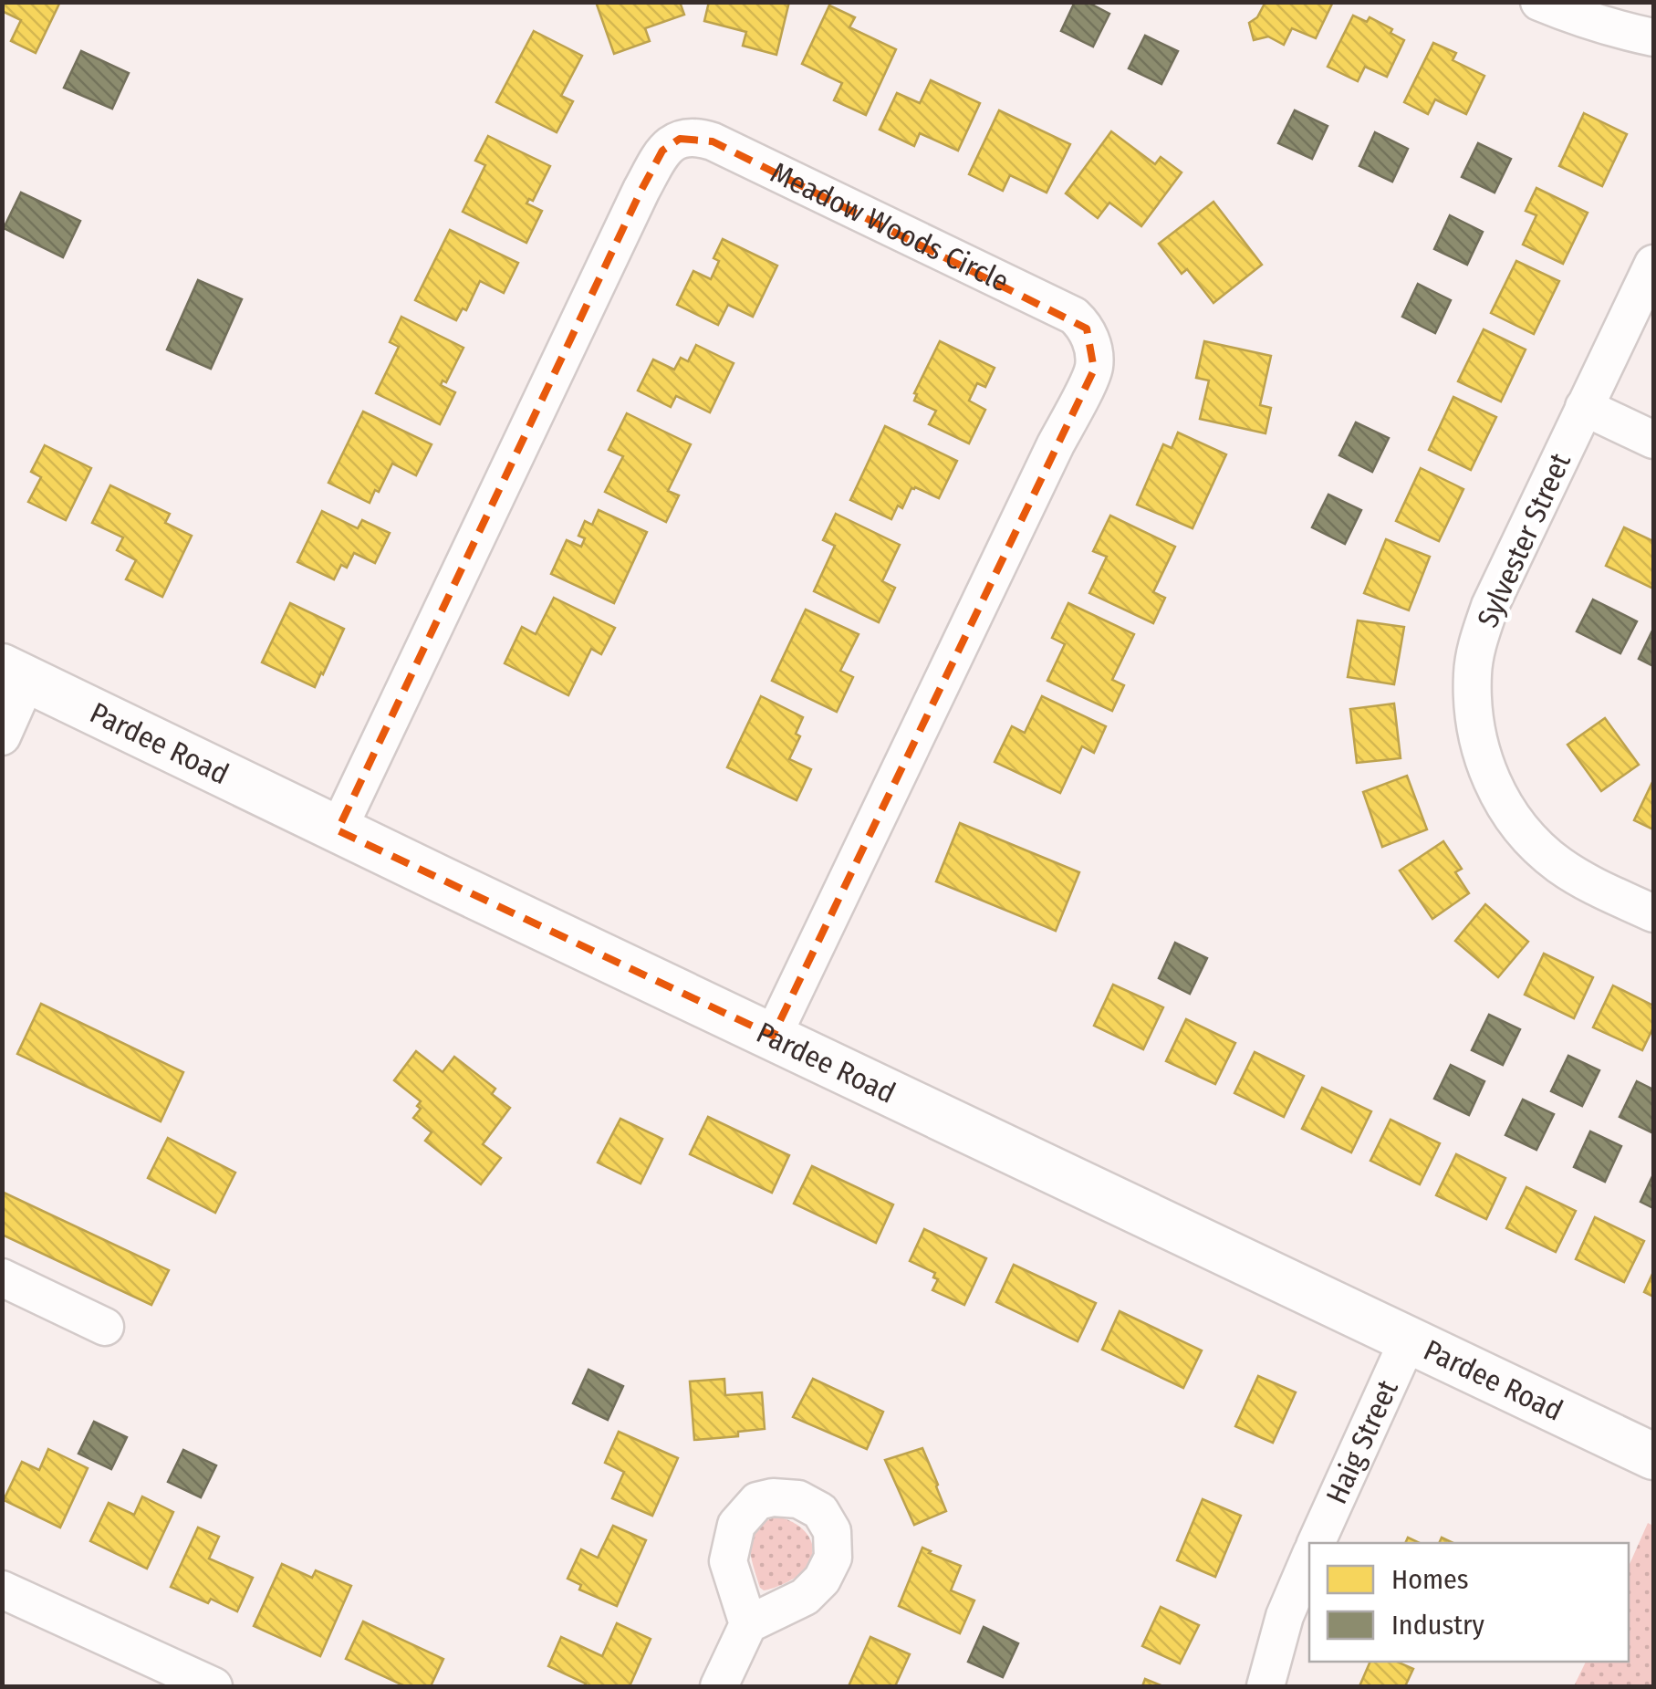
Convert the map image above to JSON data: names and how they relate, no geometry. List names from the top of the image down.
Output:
{
  "streets": {
    "main road": ["Pardee Road"],
    "street": ["Meadow Woods Circle", "Sylvester Street", "Haig Street"]
  },
  "crossings": [
    ["Meadow Woods Circle", "Pardee Road"],
    ["Pardee Road", "Haig Street"]
  ],
  "legend": ["Homes", "Industry"]
}
